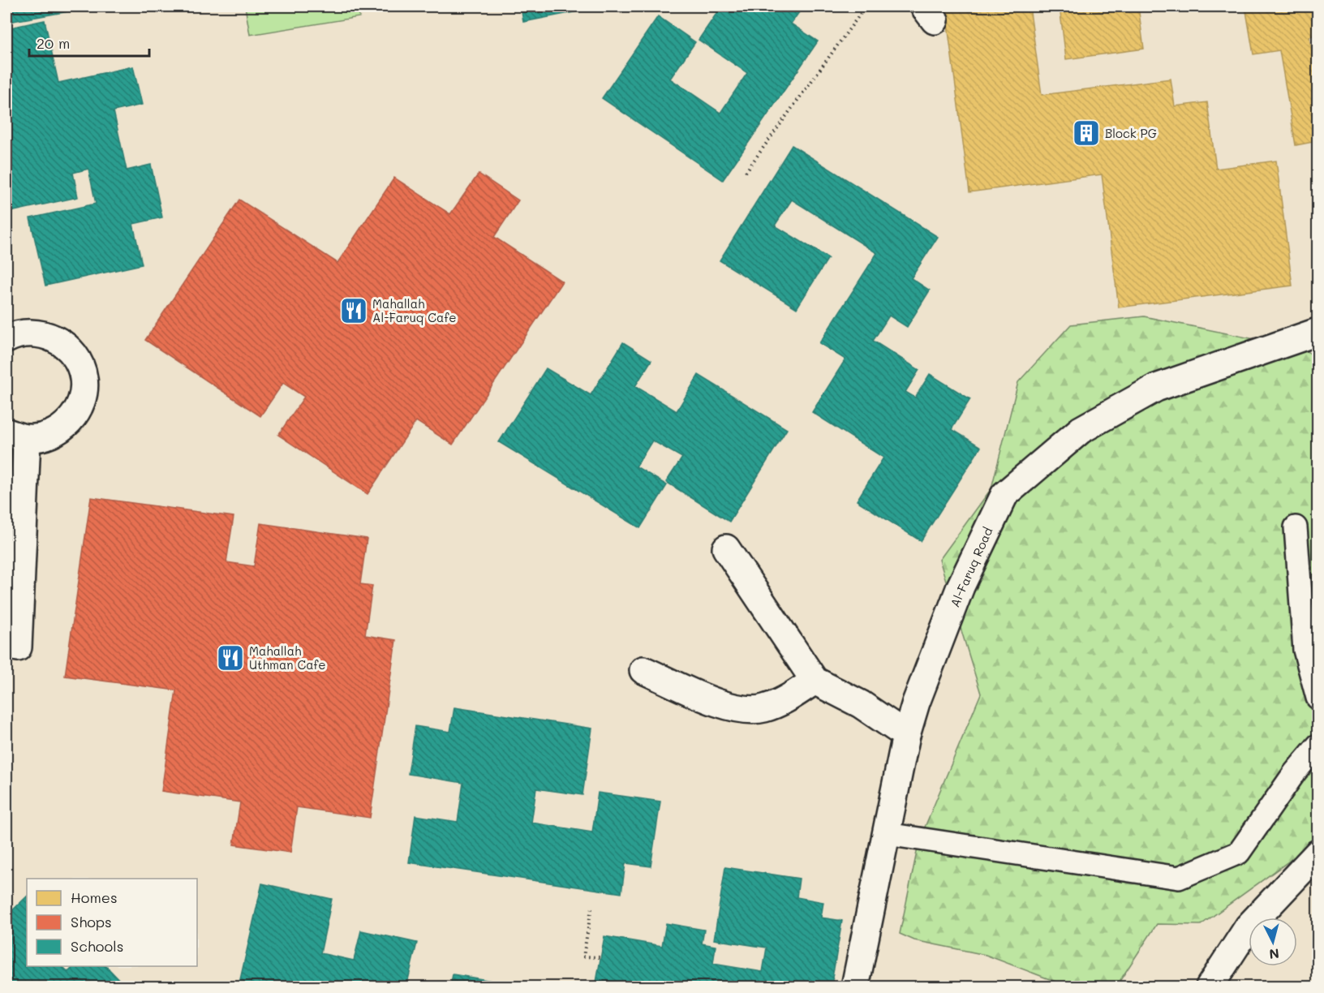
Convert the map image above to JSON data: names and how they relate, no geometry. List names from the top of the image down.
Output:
{
  "streets": {
    "street": ["Al-Faruq Road"]
  },
  "places": {
    "building": ["Block PG"],
    "restaurant": ["Mahallah Al-Faruq Cafe", "Mahallah Uthman Cafe"]
  },
  "legend": ["Homes", "Shops", "Schools"],
  "scale_bar": "20 m",
  "north": "bottom"
}
